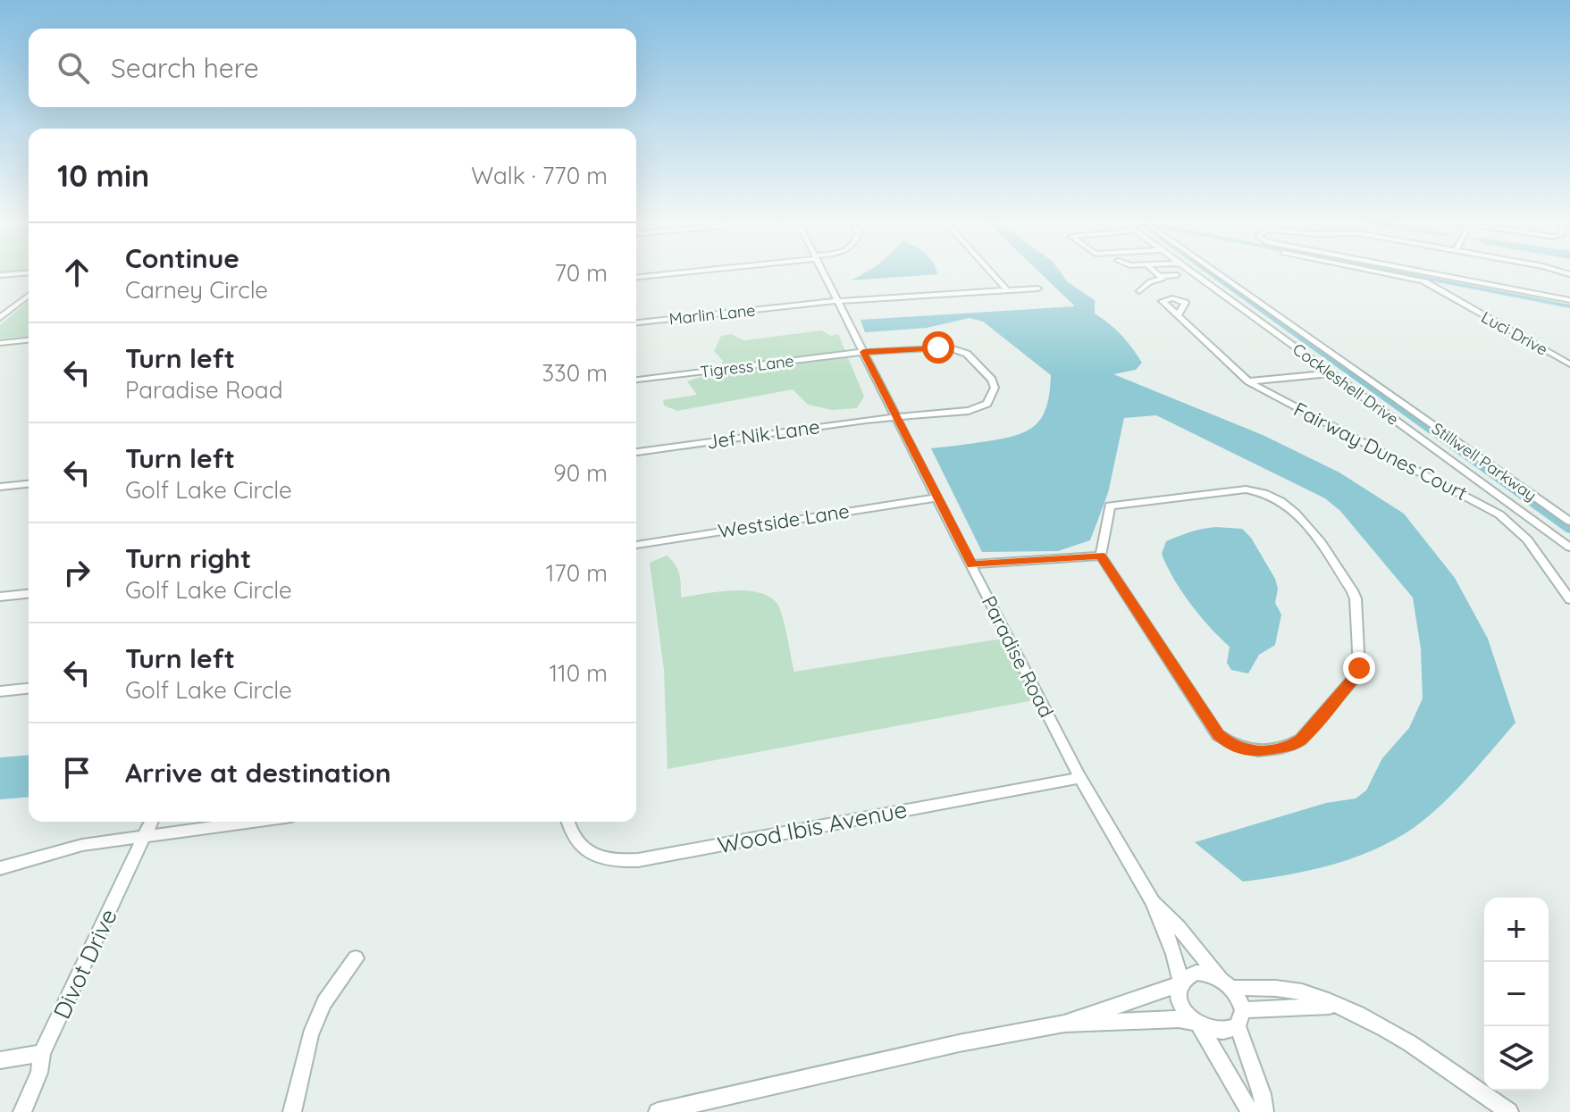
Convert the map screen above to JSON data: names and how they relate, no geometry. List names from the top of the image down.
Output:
{
  "streets": {
    "street": [
      "Marlin Lane",
      "Luci Drive",
      "Tigress Lane",
      "Cockleshell Drive",
      "Jef Nik Lane",
      "Fairway Dunes Court",
      "Stillwell Parkway",
      "Westside Lane",
      "Paradise Road",
      "Wood Ibis Avenue",
      "Divot Drive"
    ]
  },
  "crossings": [
    ["Marlin Lane", "Paradise Road"],
    ["Tigress Lane", "Jef Nik Lane"],
    ["Tigress Lane", "Paradise Road"],
    ["Jef Nik Lane", "Paradise Road"],
    ["Westside Lane", "Paradise Road"],
    ["Paradise Road", "Wood Ibis Avenue"]
  ],
  "page": {
    "search": "Search here",
    "heading": ["10 min", "Walk · 770 m"],
    "list": [
      ["Continue", "Carney Circle", "70 m"],
      ["Turn left", "Paradise Road", "330 m"],
      ["Turn left", "Golf Lake Circle", "90 m"],
      ["Turn right", "Golf Lake Circle", "170 m"],
      ["Turn left", "Golf Lake Circle", "110 m"],
      "Arrive at destination"
    ],
    "map_buttons": ["+", "−"]
  }
}
